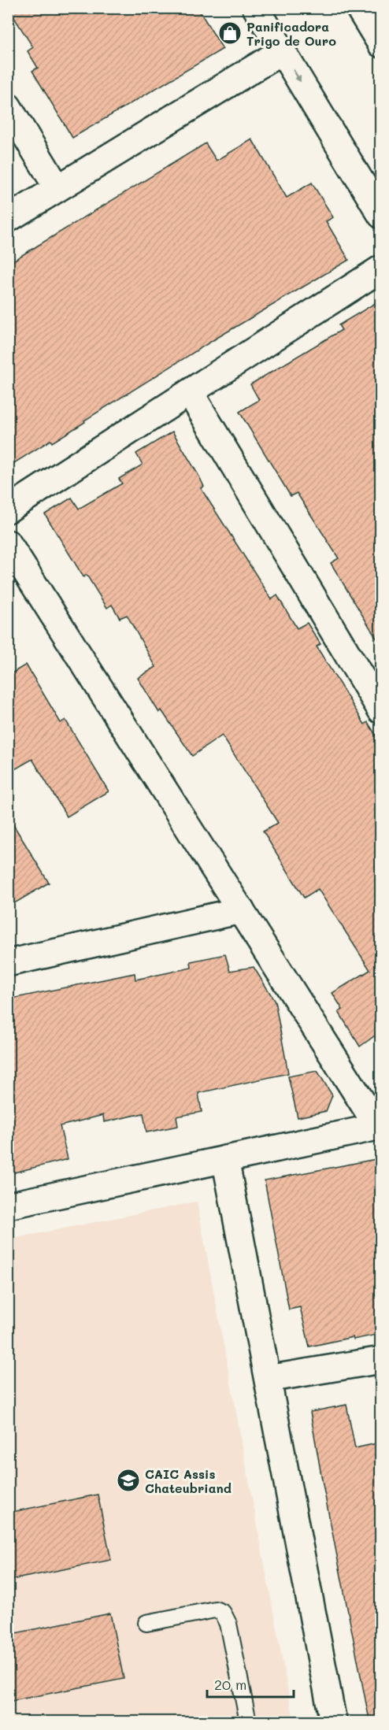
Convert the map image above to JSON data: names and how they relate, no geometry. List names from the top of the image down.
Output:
{
  "places": {
    "shop": ["Panificadora Trigo de Ouro"],
    "school or university": ["CAIC Assis Chateubriand"]
  },
  "scale_bar": "20 m"
}
